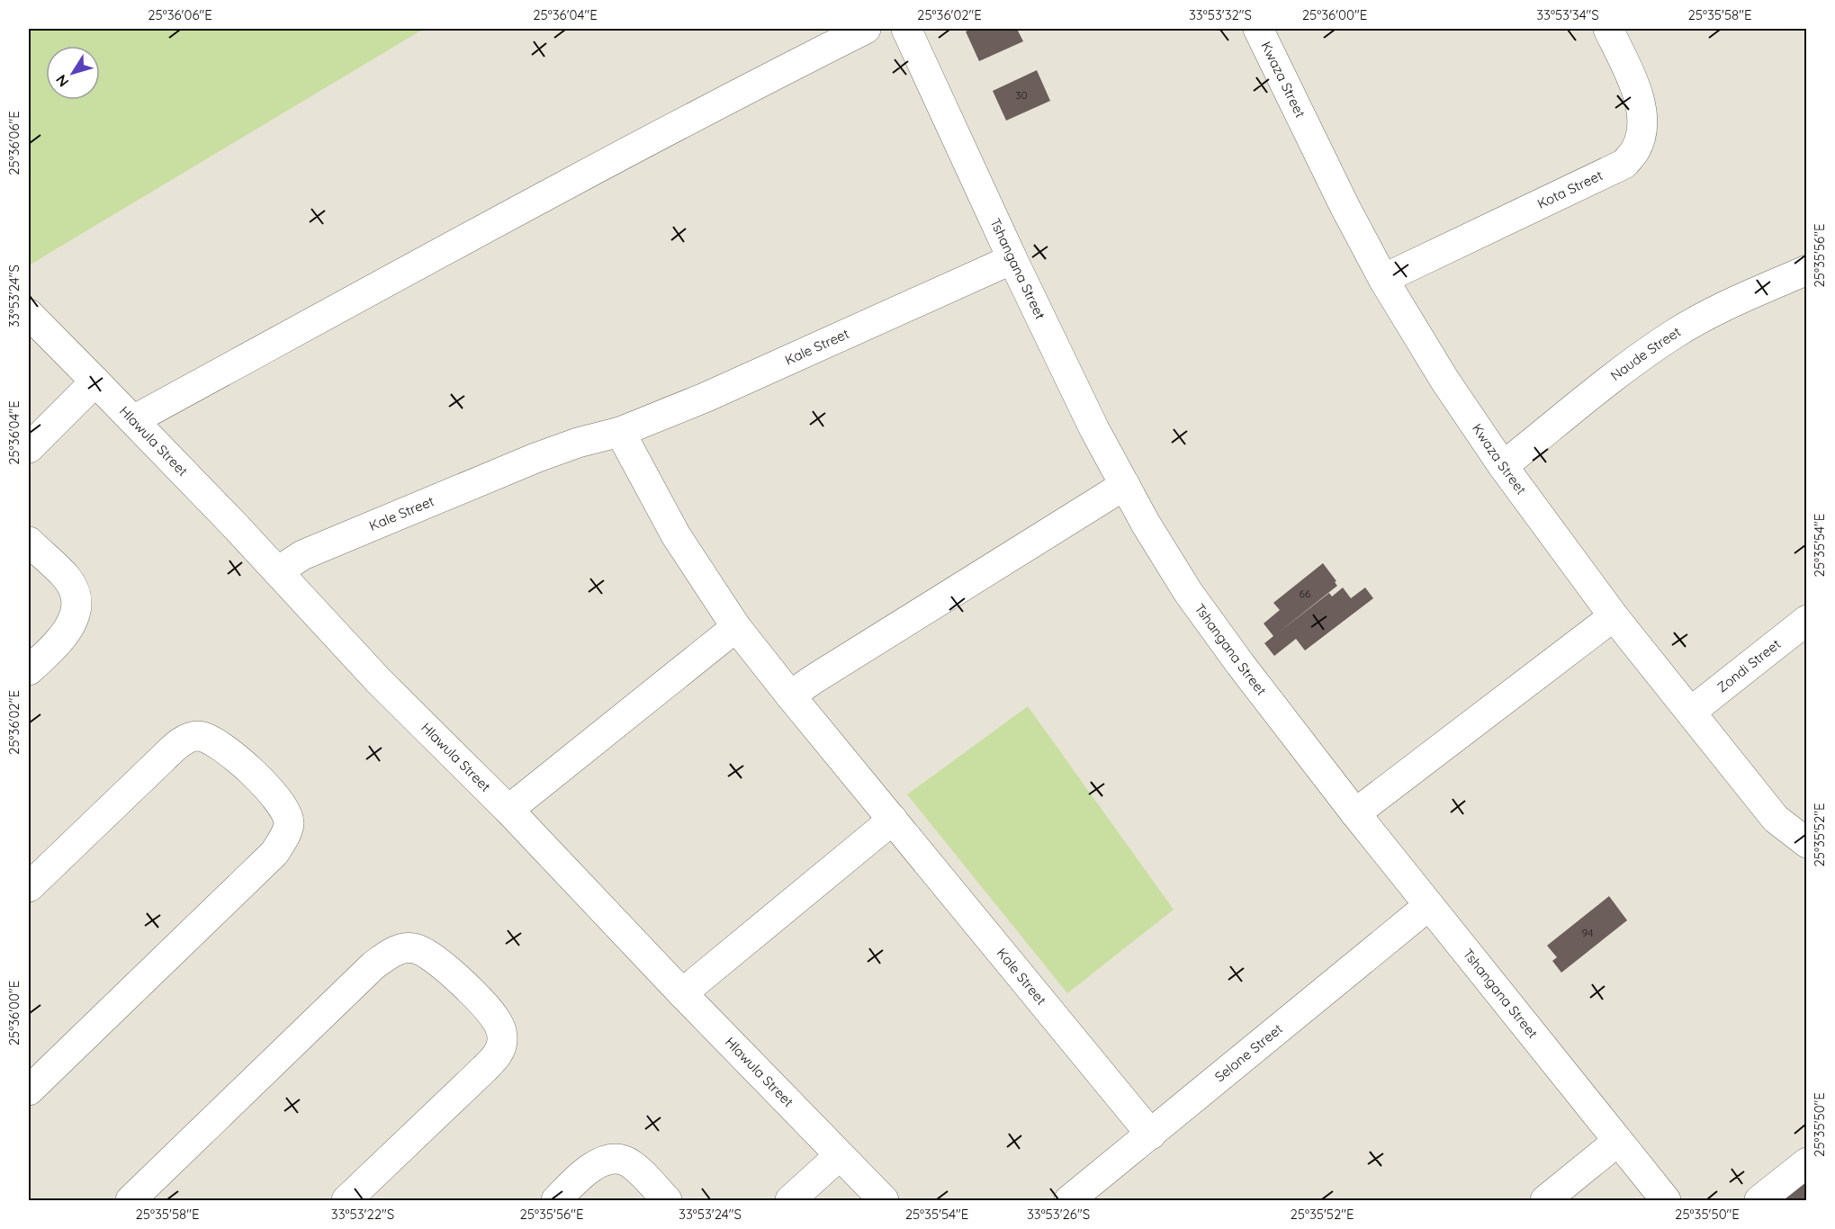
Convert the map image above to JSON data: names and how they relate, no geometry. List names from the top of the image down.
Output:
{
  "streets": {
    "street": [
      "Kwaza Street",
      "Kota Street",
      "Tshangana Street",
      "Kale Street",
      "Naude Street",
      "Hlawula Street",
      "Zondi Street",
      "Selone Street"
    ]
  },
  "crossings": [
    ["Kwaza Street", "Kota Street"],
    ["Kwaza Street", "Naude Street"],
    ["Kwaza Street", "Zondi Street"],
    ["Tshangana Street", "Kale Street"],
    ["Tshangana Street", "Selone Street"],
    ["Kale Street", "Hlawula Street"],
    ["Kale Street", "Selone Street"]
  ],
  "house_numbers": ["30", "66", "94"],
  "north": "bottom left",
  "coordinates": [
    "25°36'06\"E",
    "25°36'04\"E",
    "25°36'02\"E",
    "33°53'32\"S",
    "25°36'00\"E",
    "33°53'34\"S",
    "25°35'58\"E",
    "25°35'56\"E",
    "33°53'24\"S",
    "25°35'54\"E",
    "25°35'52\"E",
    "25°35'50\"E",
    "33°53'22\"S",
    "33°53'26\"S"
  ]
}
